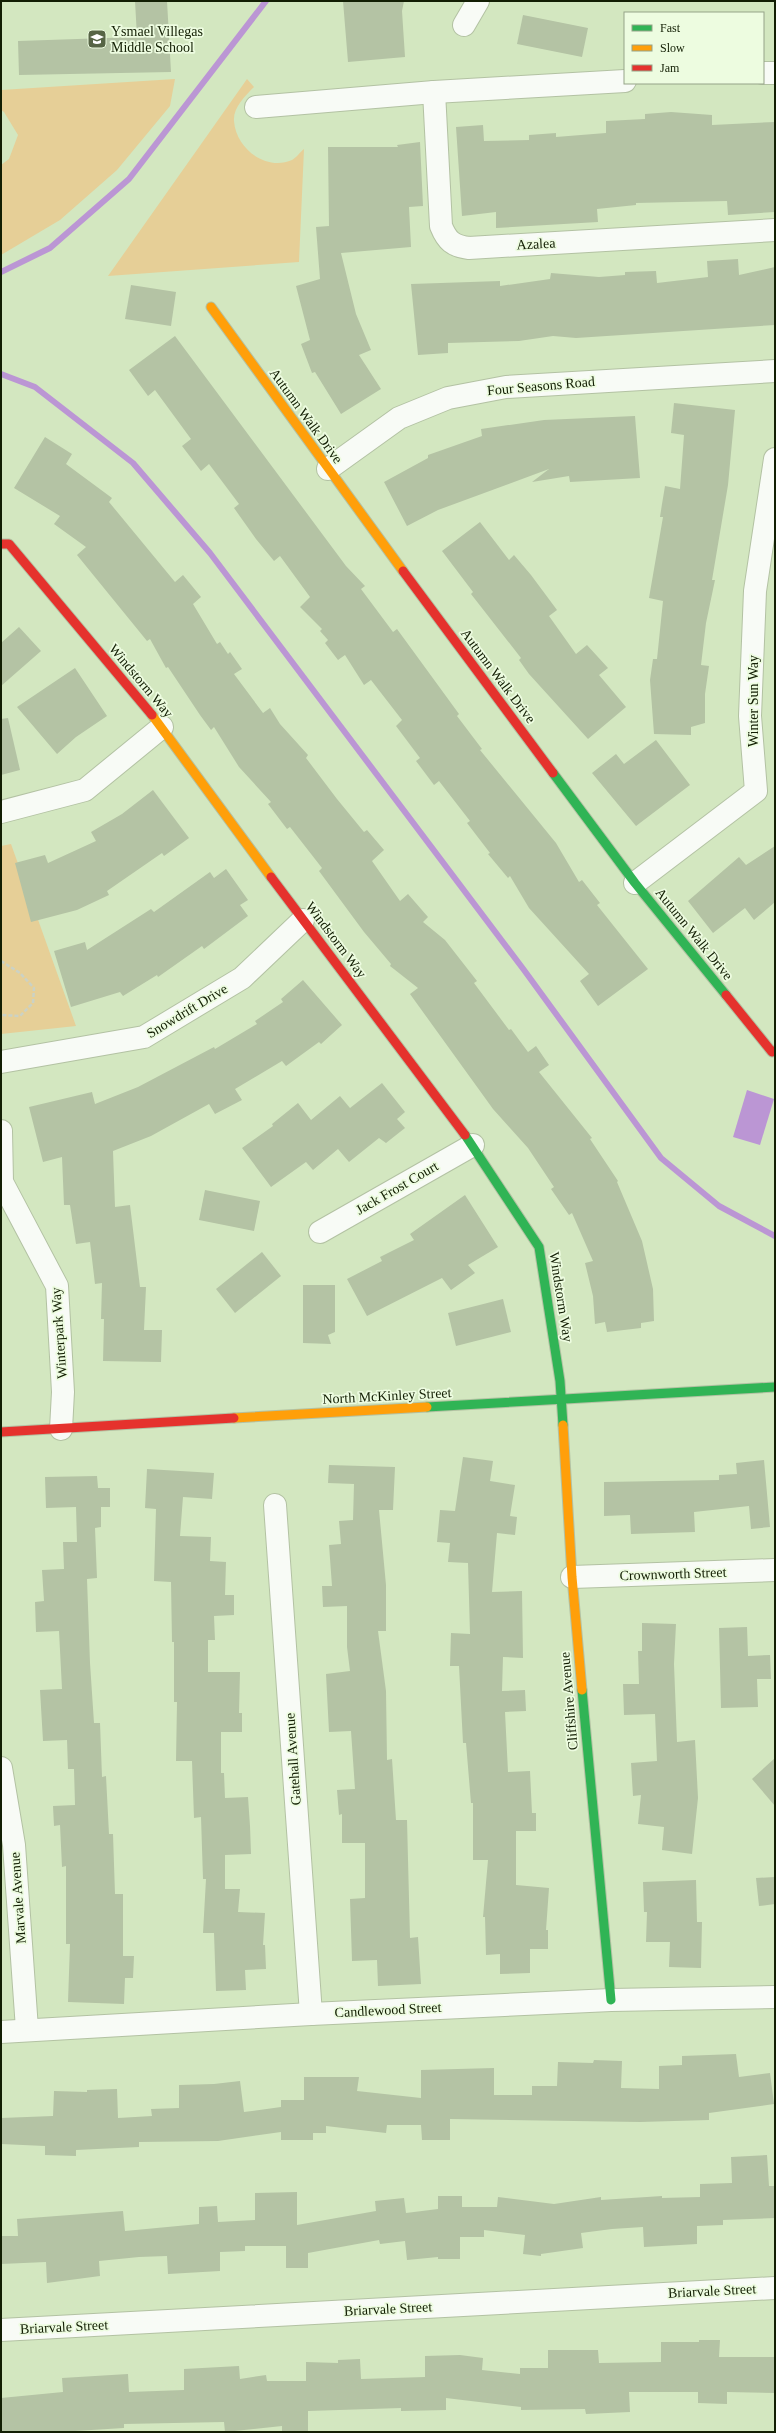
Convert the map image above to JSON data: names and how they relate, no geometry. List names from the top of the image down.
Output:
{
  "streets": {
    "street": [
      "Azalea",
      "Four Seasons Road",
      "Autumn Walk Drive",
      "Windstorm Way",
      "Winter Sun Way",
      "Snowdrift Drive",
      "Jack Frost Court",
      "Winterpark Way",
      "North McKinley Street",
      "Crownworth Street",
      "Cliffshire Avenue",
      "Gatehall Avenue",
      "Marvale Avenue",
      "Candlewood Street",
      "Briarvale Street"
    ]
  },
  "crossings": [
    ["Four Seasons Road", "Autumn Walk Drive"],
    ["Autumn Walk Drive", "Winter Sun Way"],
    ["Windstorm Way", "Snowdrift Drive"],
    ["Windstorm Way", "Jack Frost Court"],
    ["Windstorm Way", "North McKinley Street"],
    ["Windstorm Way", "Cliffshire Avenue"],
    ["Winterpark Way", "North McKinley Street"],
    ["North McKinley Street", "Cliffshire Avenue"],
    ["Crownworth Street", "Cliffshire Avenue"],
    ["Cliffshire Avenue", "Candlewood Street"],
    ["Gatehall Avenue", "Candlewood Street"],
    ["Marvale Avenue", "Candlewood Street"]
  ],
  "places": {
    "school or university": ["Ysmael Villegas Middle School"]
  },
  "legend": ["Fast", "Slow", "Jam"]
}
